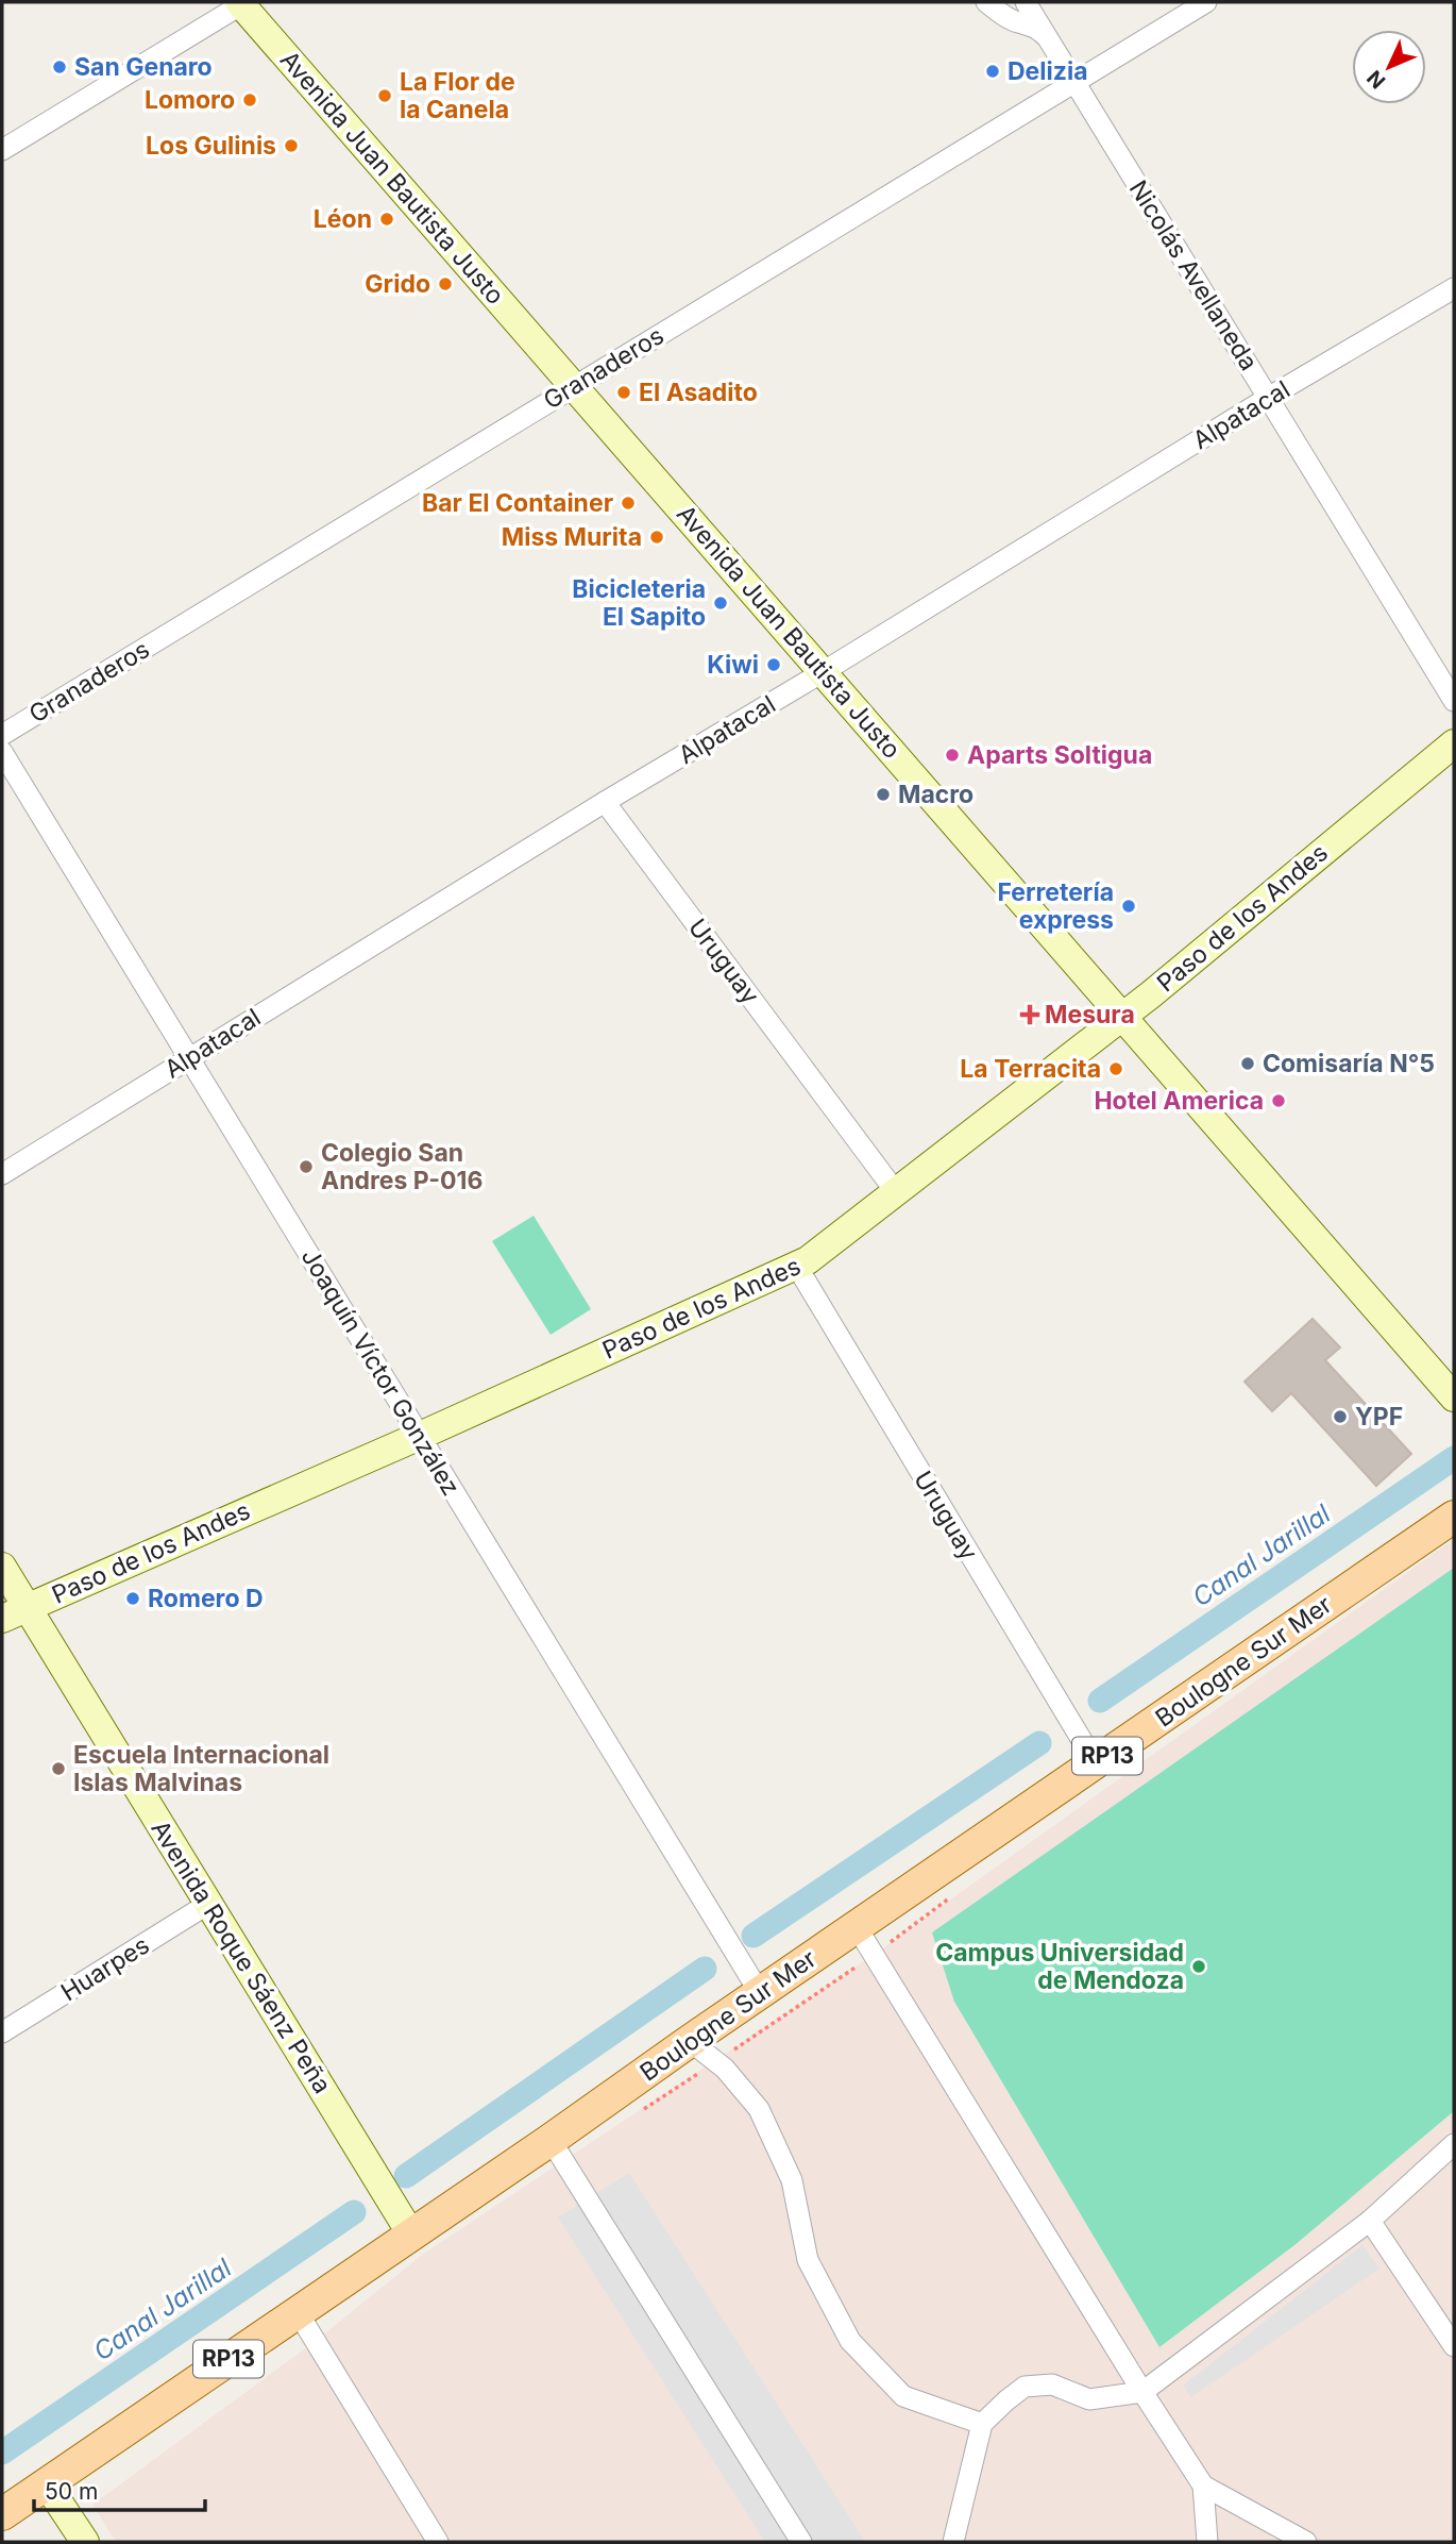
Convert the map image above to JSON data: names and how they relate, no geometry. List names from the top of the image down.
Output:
{
  "streets": {
    "main road": ["Boulogne Sur Mer", "RP13"],
    "street": [
      "Avenida Juan Bautista Justo",
      "Nicolás Avellaneda",
      "Granaderos",
      "Alpatacal",
      "Paso de los Andes",
      "Uruguay",
      "Joaquín Víctor González",
      "Avenida Roque Sáenz Peña",
      "Huarpes"
    ]
  },
  "crossings": [
    ["Avenida Juan Bautista Justo", "Granaderos"],
    ["Avenida Juan Bautista Justo", "Alpatacal"],
    ["Avenida Juan Bautista Justo", "Paso de los Andes"],
    ["Nicolás Avellaneda", "Granaderos"],
    ["Nicolás Avellaneda", "Alpatacal"],
    ["Alpatacal", "Uruguay"],
    ["Alpatacal", "Joaquín Víctor González"],
    ["Paso de los Andes", "Uruguay"],
    ["Paso de los Andes", "Joaquín Víctor González"],
    ["Paso de los Andes", "Avenida Roque Sáenz Peña"],
    ["Uruguay", "Boulogne Sur Mer"],
    ["Joaquín Víctor González", "Boulogne Sur Mer"],
    ["Boulogne Sur Mer", "Avenida Roque Sáenz Peña"],
    ["Avenida Roque Sáenz Peña", "Huarpes"]
  ],
  "water": ["Canal Jarillal"],
  "places": {
    "other": [
      "San Genaro",
      "Delizia",
      "La Flor de la Canela",
      "Lomoro",
      "Los Gulinis",
      "Léon",
      "Grido",
      "El Asadito",
      "Bar El Container",
      "Miss Murita",
      "Bicicleteria El Sapito",
      "Kiwi",
      "Aparts Soltigua",
      "Macro",
      "Ferretería express",
      "Comisaría N°5",
      "La Terracita",
      "Hotel America",
      "Colegio San Andres P-016",
      "YPF",
      "Romero D",
      "Escuela Internacional Islas Malvinas",
      "Campus Universidad de Mendoza"
    ],
    "health": ["Mesura"]
  },
  "scale_bar": "50 m",
  "north": "bottom left"
}
